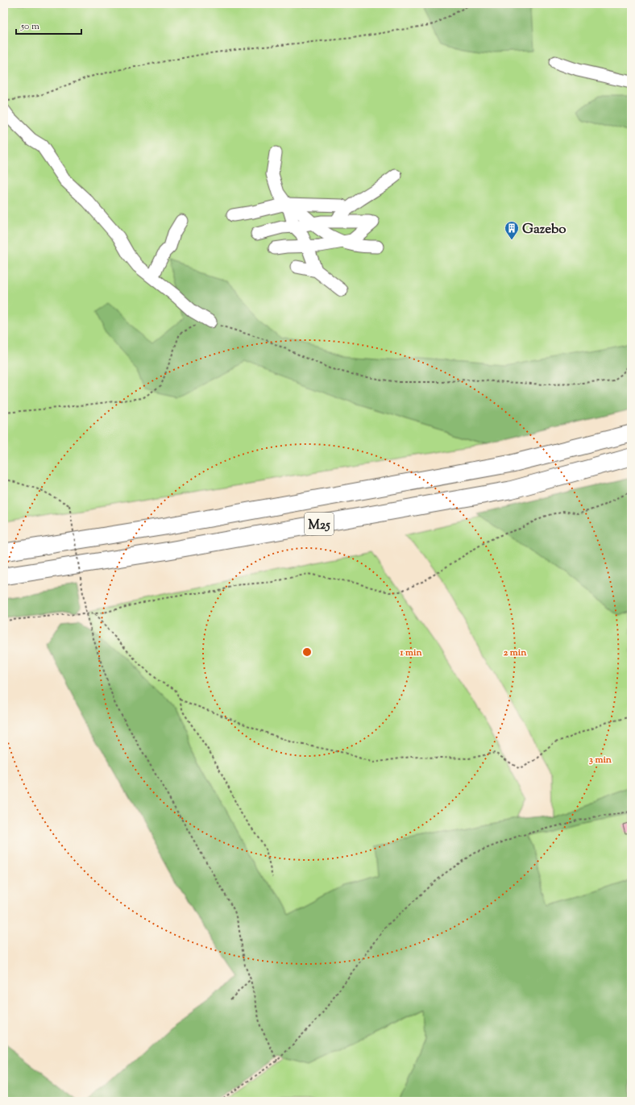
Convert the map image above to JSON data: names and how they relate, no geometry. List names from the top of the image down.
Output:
{
  "streets": {
    "highway": ["M25"]
  },
  "places": {
    "building": ["Gazebo"]
  },
  "scale_bar": "50 m",
  "rings": ["1 min", "2 min", "3 min"]
}
